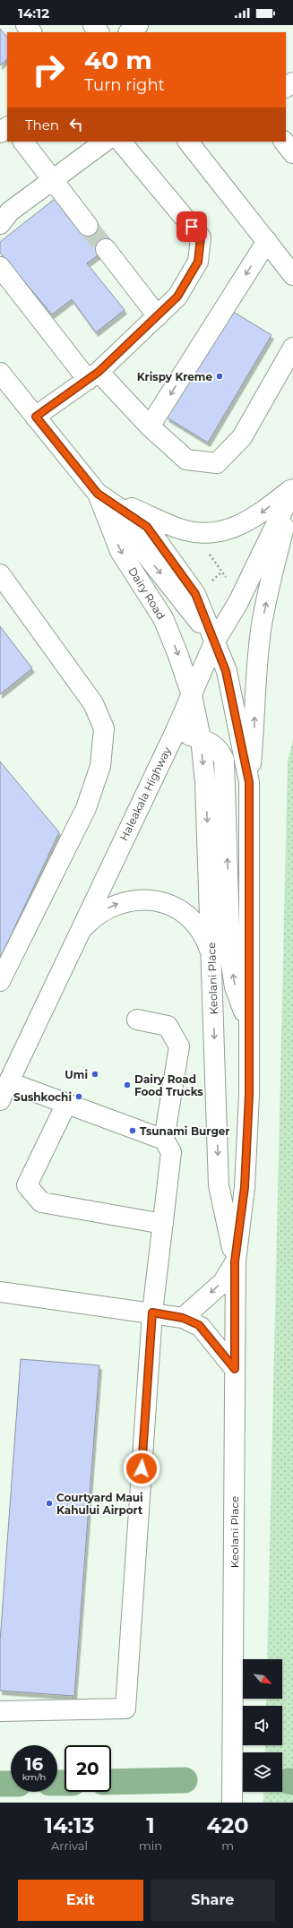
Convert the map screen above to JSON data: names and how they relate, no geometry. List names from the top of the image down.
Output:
{
  "streets": {
    "street": ["Dairy Road", "Haleakala Highway", "Keolani Place"]
  },
  "crossings": [
    ["Dairy Road", "Haleakala Highway"],
    ["Dairy Road", "Keolani Place"],
    ["Haleakala Highway", "Keolani Place"]
  ],
  "places": [
    "Krispy Kreme",
    "Umi",
    "Dairy Road Food Trucks",
    "Sushkochi",
    "Tsunami Burger",
    "Courtyard Maui Kahului Airport"
  ],
  "north": "bottom right",
  "page": {
    "status": "14:12",
    "turn": ["40 m", "Turn right"],
    "then": "Then",
    "speed": "16 km/h",
    "limit": "20",
    "eta": [
      "14:13",
      "Arrival",
      "1",
      "min",
      "420",
      "m"
    ],
    "buttons": ["Exit", "Share"]
  }
}
